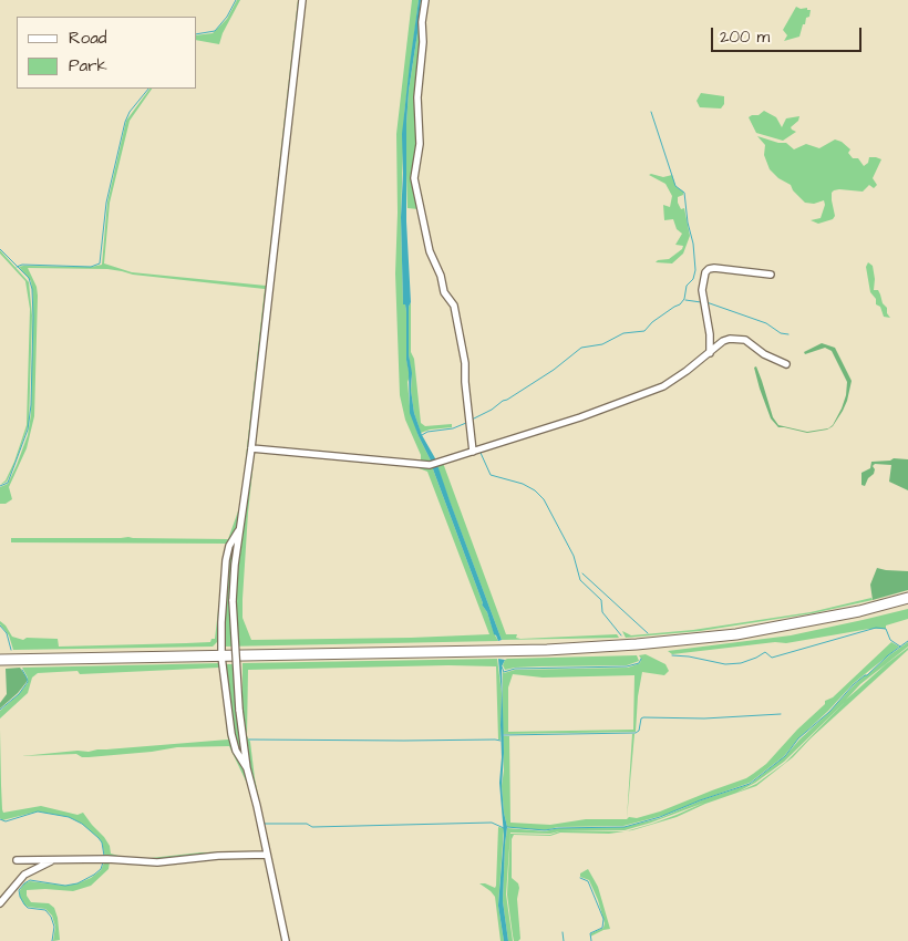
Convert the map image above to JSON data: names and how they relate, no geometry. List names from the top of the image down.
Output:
{
  "legend": ["Road", "Park"],
  "scale_bar": "200 m"
}
